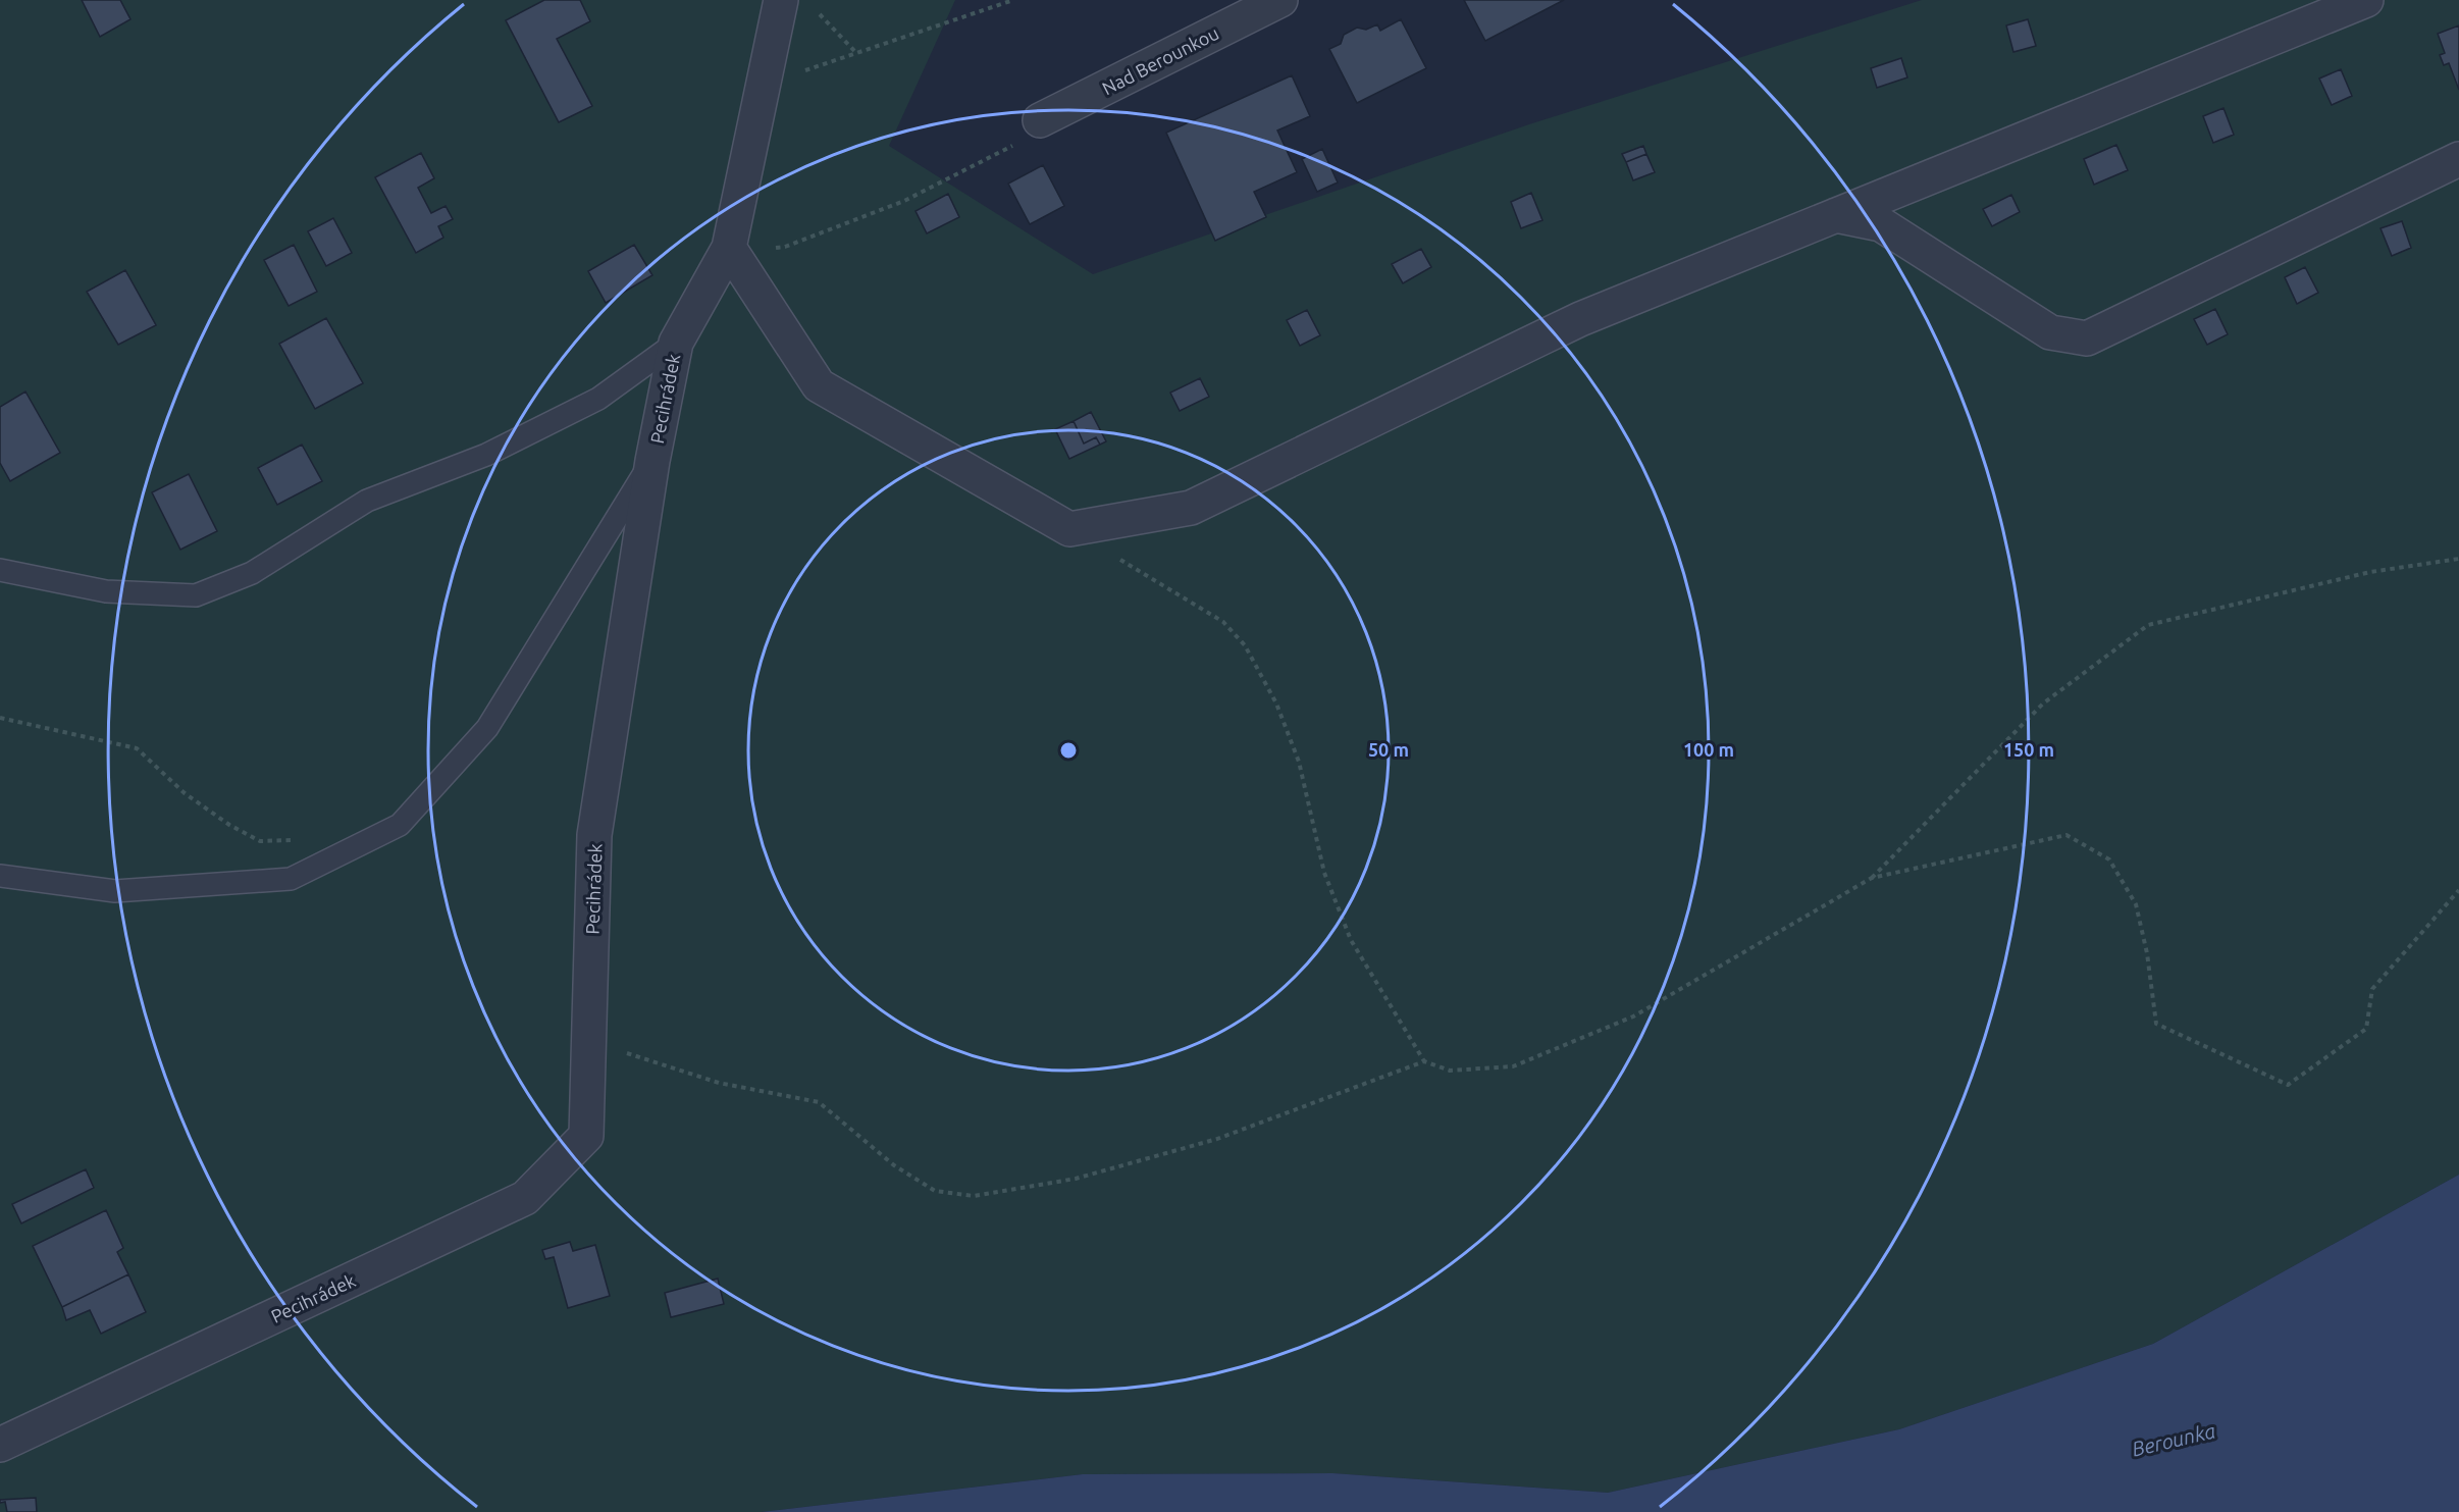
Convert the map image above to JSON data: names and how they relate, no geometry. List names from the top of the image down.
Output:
{
  "streets": {
    "street": ["Nad Berounkou", "Pecihrádek"]
  },
  "water": ["Berounka"],
  "rings": ["50 m", "100 m", "150 m"]
}
